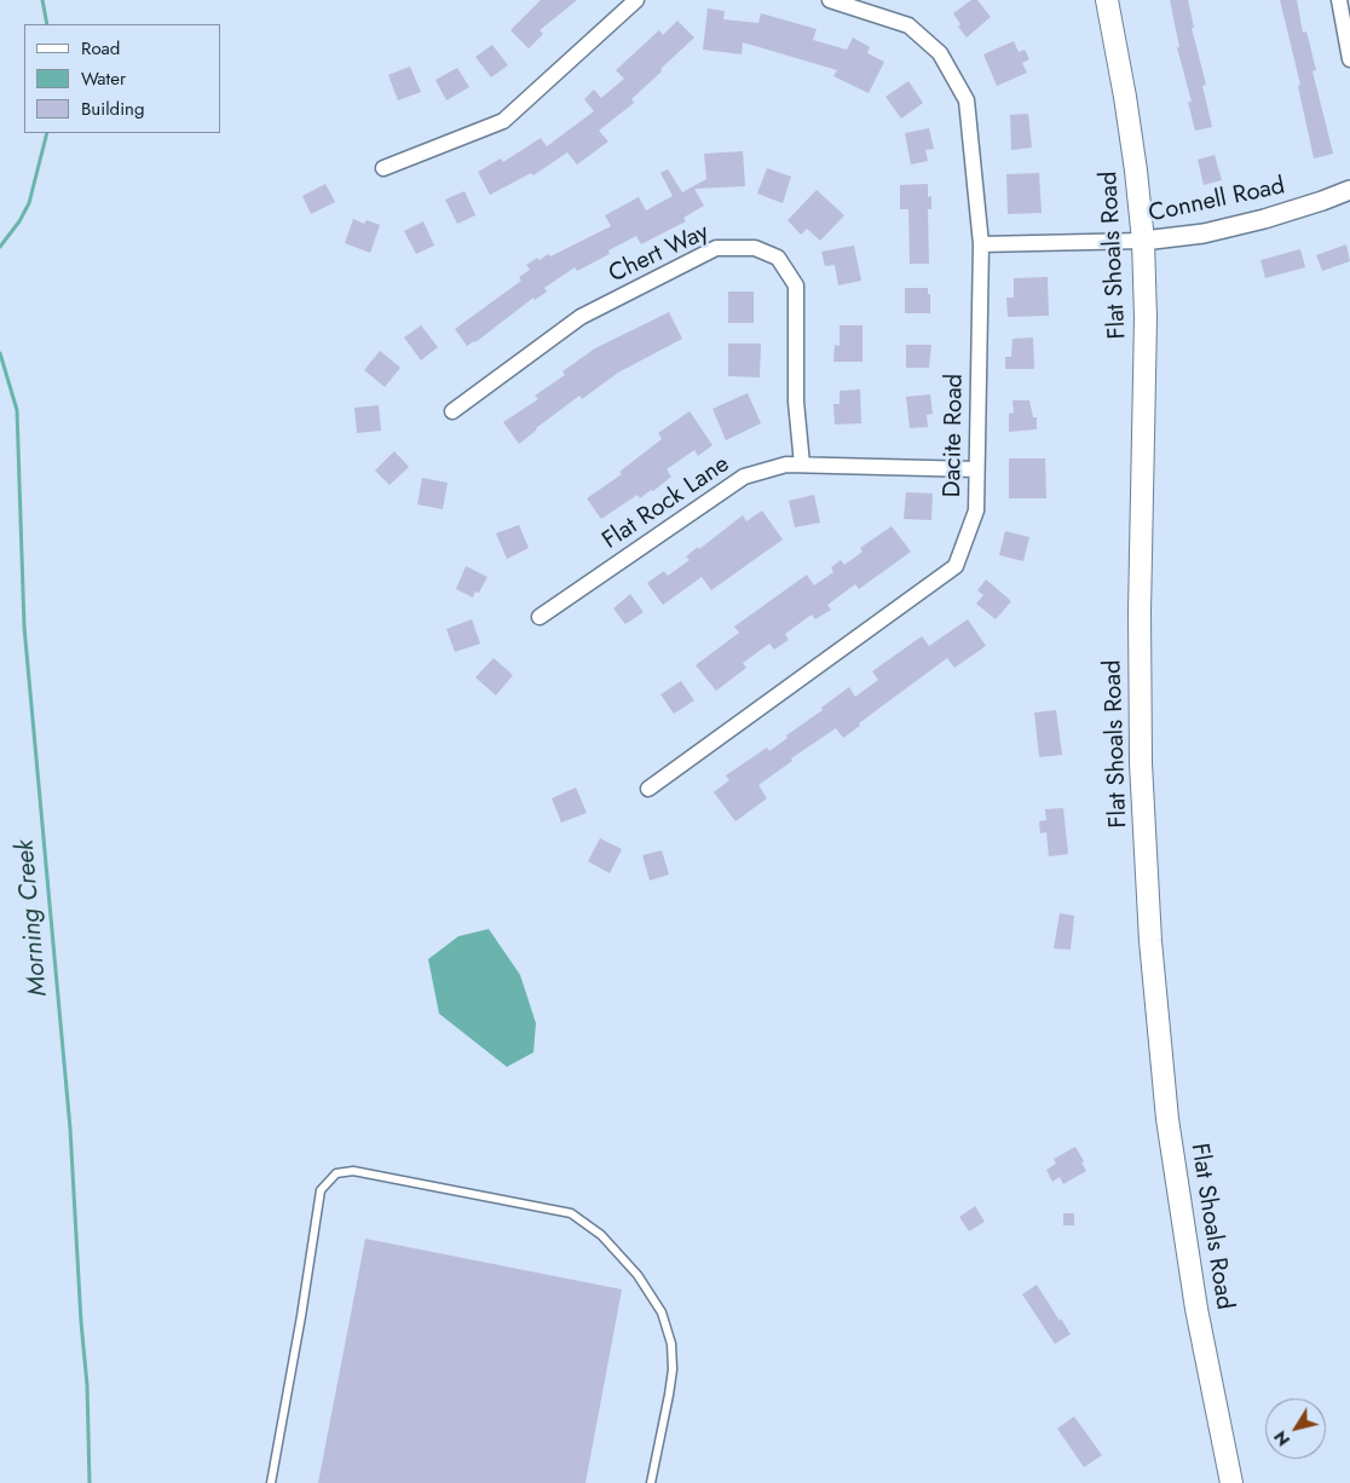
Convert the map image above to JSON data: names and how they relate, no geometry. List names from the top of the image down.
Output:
{
  "streets": {
    "main road": ["Flat Shoals Road"],
    "street": [
      "Connell Road",
      "Chert Way",
      "Dacite Road",
      "Flat Rock Lane"
    ]
  },
  "crossings": [
    ["Connell Road", "Flat Shoals Road"],
    ["Connell Road", "Dacite Road"],
    ["Chert Way", "Flat Rock Lane"],
    ["Dacite Road", "Flat Rock Lane"]
  ],
  "water": ["Morning Creek"],
  "legend": ["Road", "Water", "Building"],
  "north": "bottom left"
}
